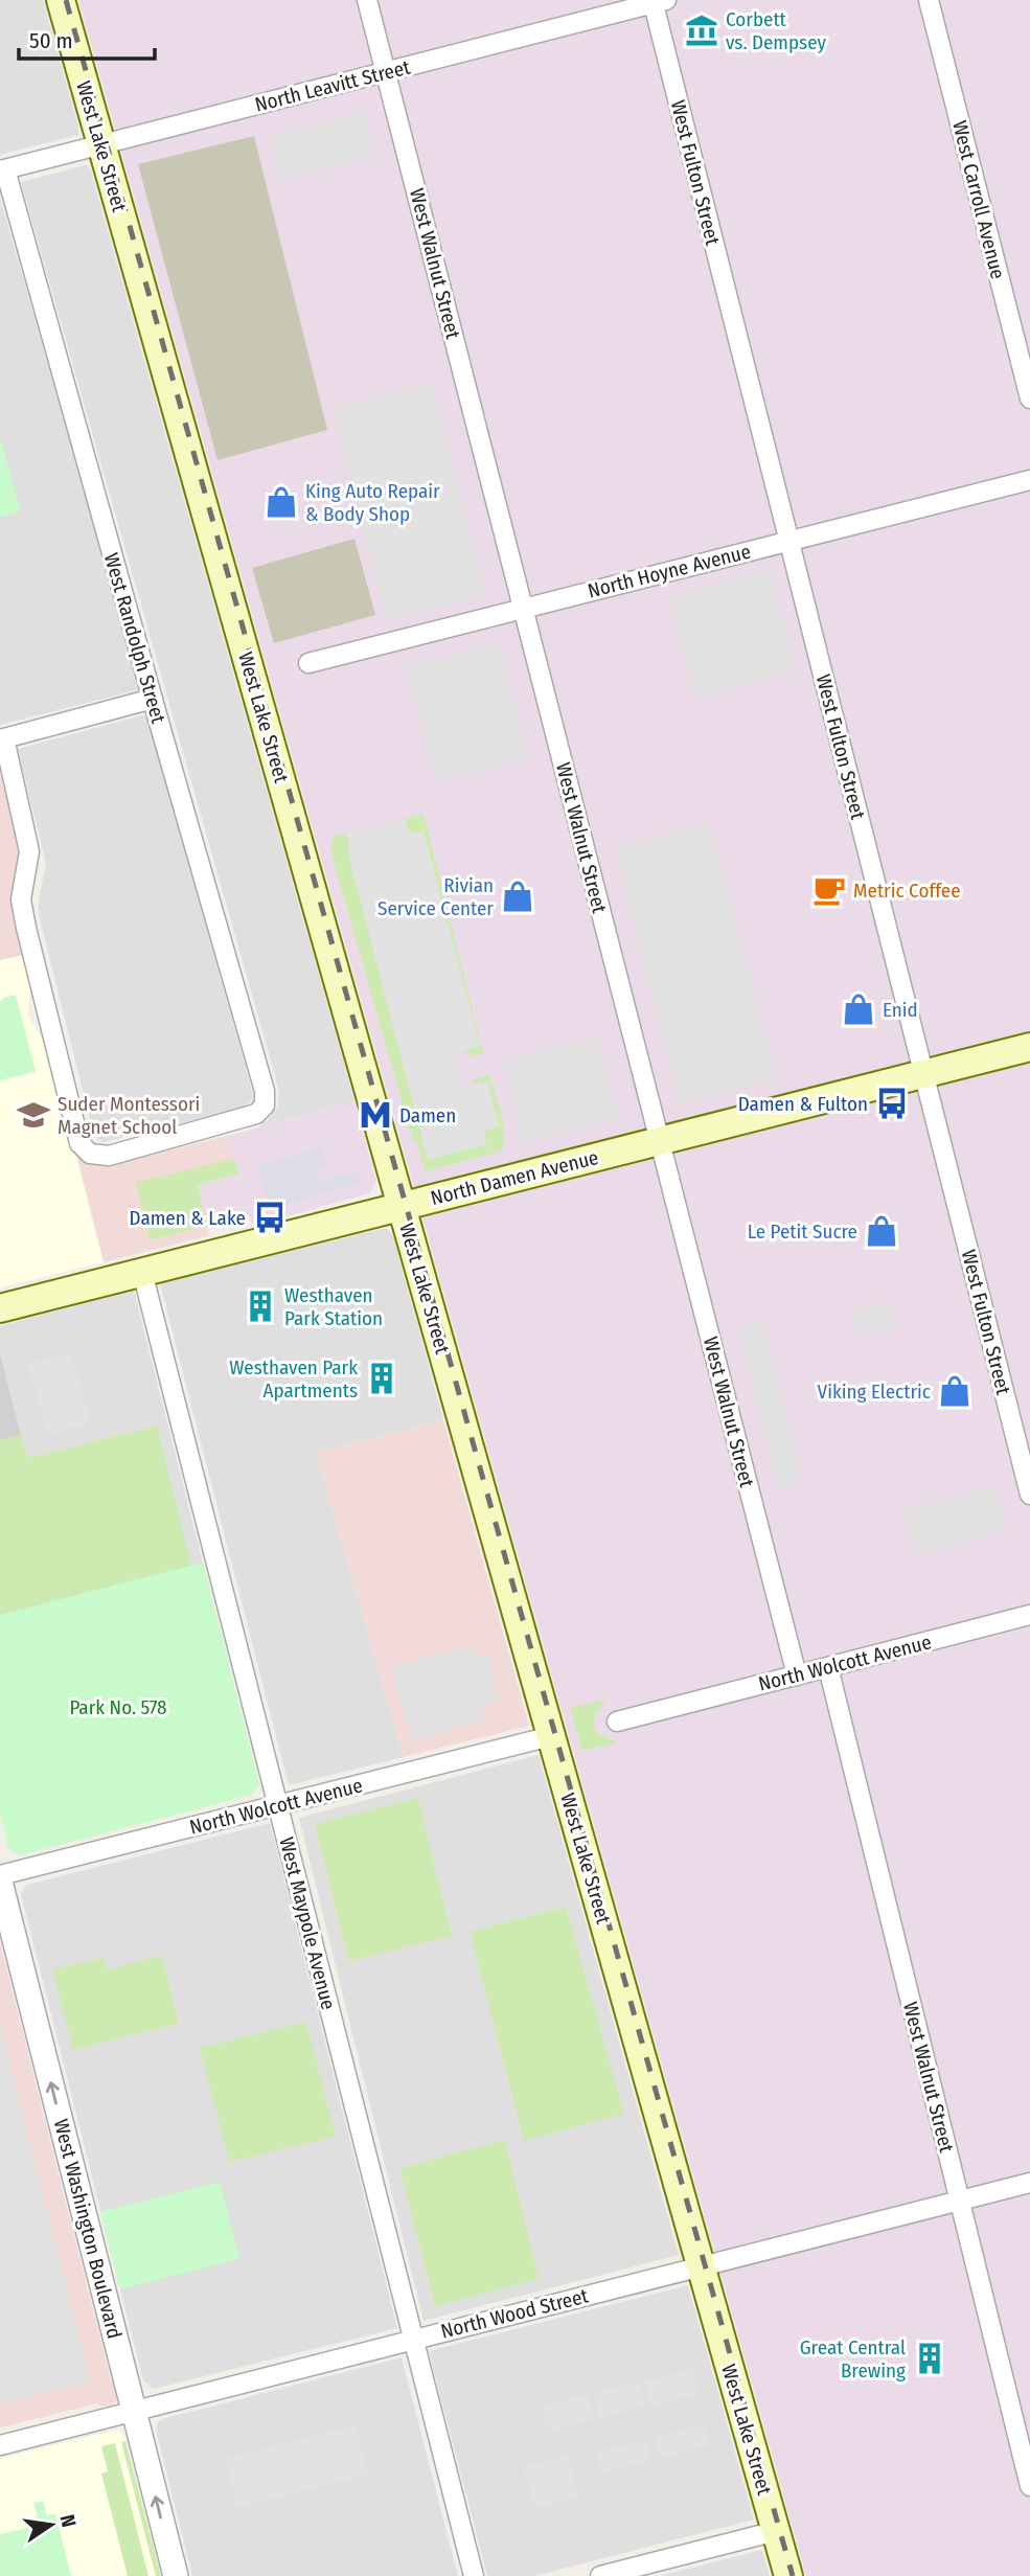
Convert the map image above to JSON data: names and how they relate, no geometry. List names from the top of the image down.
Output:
{
  "streets": {
    "main road": ["West Lake Street", "North Damen Avenue"],
    "street": [
      "North Leavitt Street",
      "West Fulton Street",
      "West Carroll Avenue",
      "West Walnut Street",
      "North Hoyne Avenue",
      "West Randolph Street",
      "North Wolcott Avenue",
      "West Maypole Avenue",
      "West Washington Boulevard",
      "North Wood Street"
    ]
  },
  "crossings": [
    ["North Leavitt Street", "West Lake Street"],
    ["North Leavitt Street", "West Fulton Street"],
    ["North Leavitt Street", "West Walnut Street"],
    ["North Leavitt Street", "West Randolph Street"],
    ["West Lake Street", "North Damen Avenue"],
    ["West Lake Street", "North Wolcott Avenue"],
    ["West Lake Street", "North Wood Street"],
    ["West Fulton Street", "North Hoyne Avenue"],
    ["West Fulton Street", "North Damen Avenue"],
    ["West Walnut Street", "North Hoyne Avenue"],
    ["West Walnut Street", "North Damen Avenue"],
    ["West Walnut Street", "North Wolcott Avenue"],
    ["West Walnut Street", "North Wood Street"],
    ["North Damen Avenue", "West Maypole Avenue"],
    ["North Wolcott Avenue", "West Maypole Avenue"],
    ["West Maypole Avenue", "North Wood Street"],
    ["West Washington Boulevard", "North Wood Street"]
  ],
  "one_way": ["West Washington Boulevard"],
  "parks": ["Park No. 578"],
  "places": {
    "museum": ["Corbett vs. Dempsey"],
    "shop": [
      "King Auto Repair & Body Shop",
      "Rivian Service Center",
      "Enid",
      "Le Petit Sucre",
      "Viking Electric"
    ],
    "cafe": ["Metric Coffee"],
    "bus stop": ["Damen & Fulton", "Damen & Lake"],
    "school or university": ["Suder Montessori Magnet School"],
    "metro station": ["Damen"],
    "building": ["Westhaven Park Station", "Westhaven Park Apartments", "Great Central Brewing"]
  },
  "scale_bar": "50 m",
  "north": "right"
}
